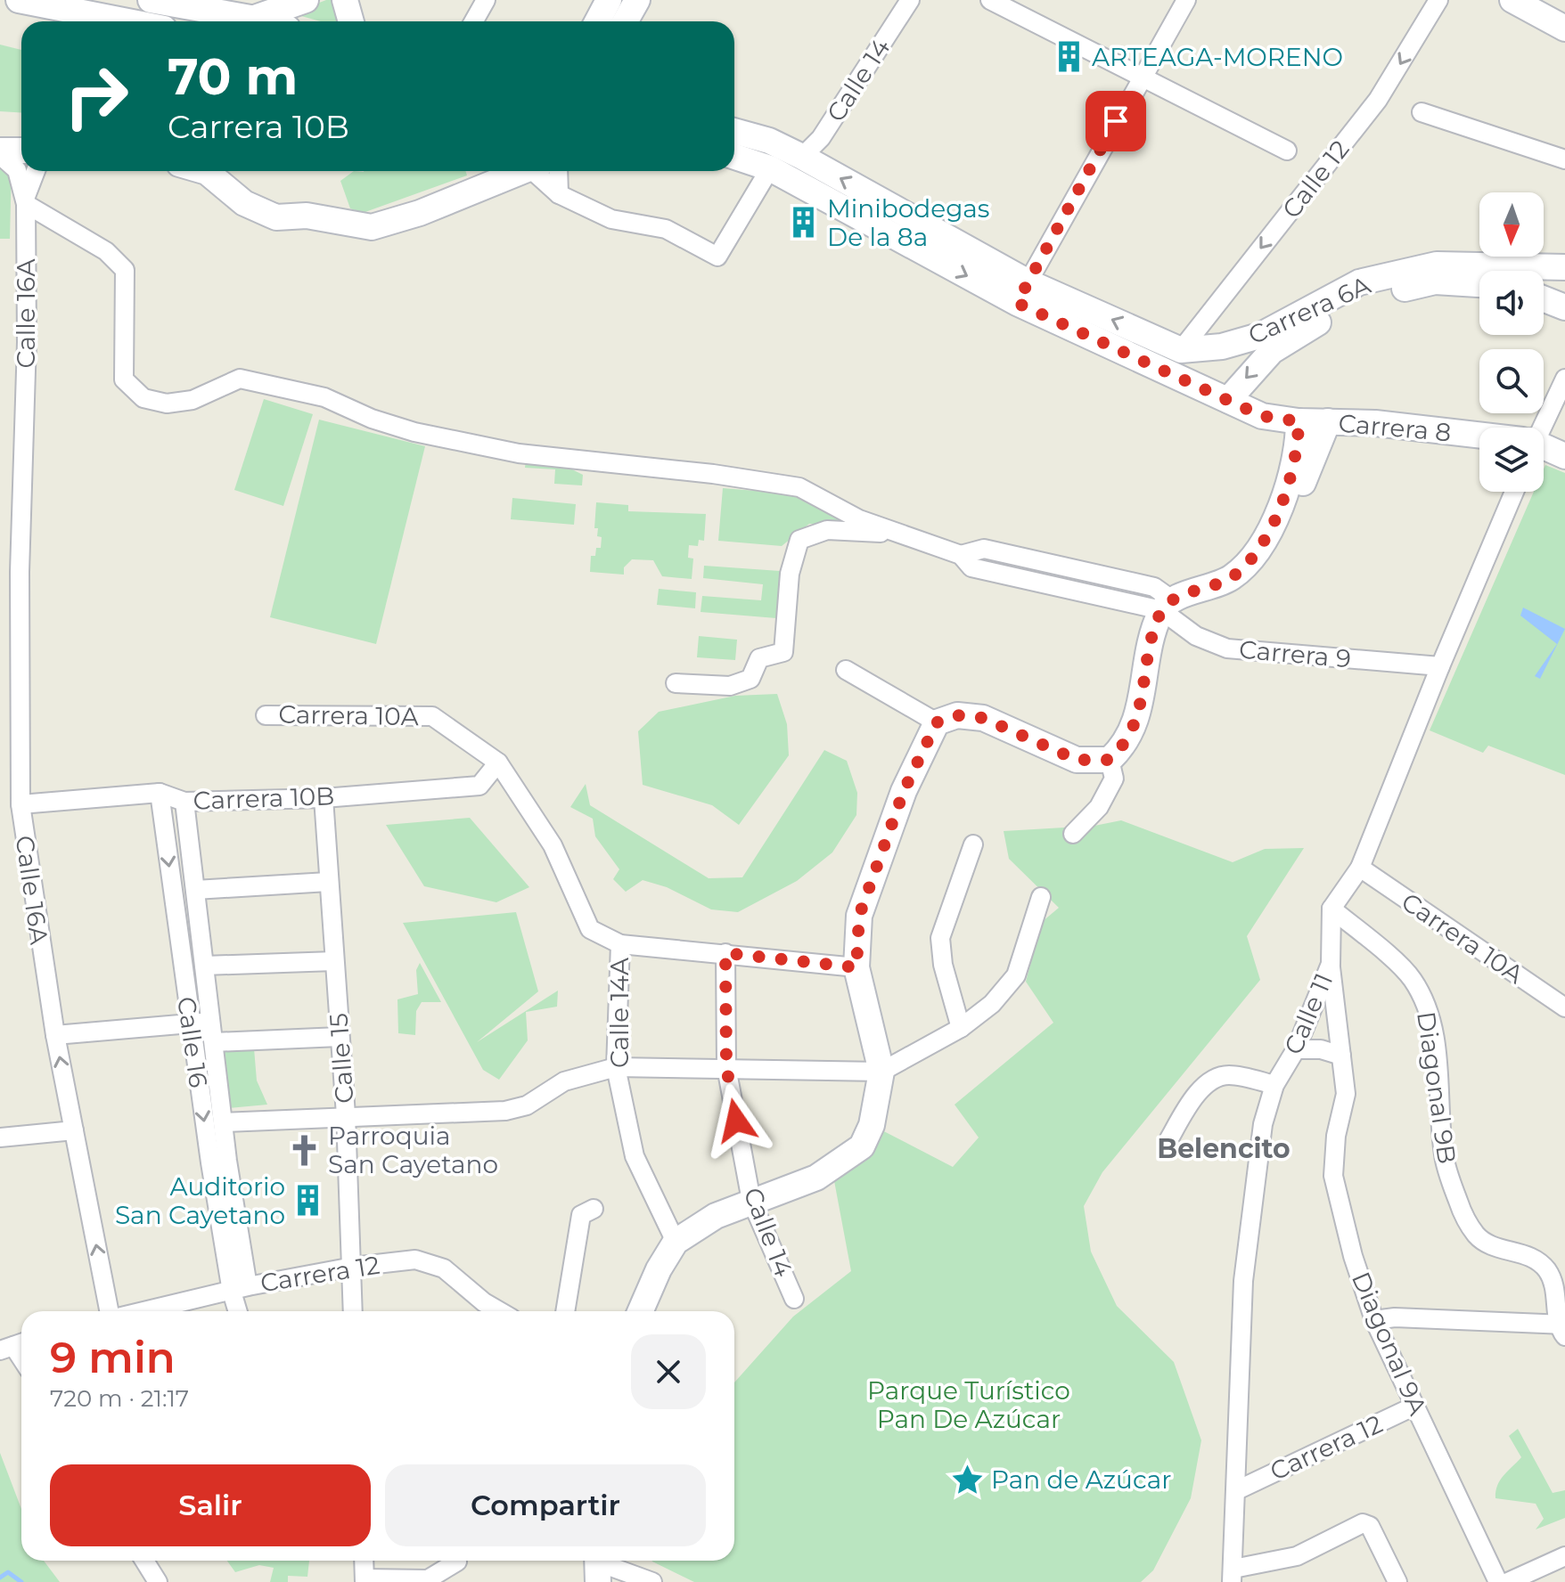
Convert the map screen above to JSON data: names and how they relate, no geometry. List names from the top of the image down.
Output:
{
  "streets": {
    "main road": ["Carrera 6A", "Carrera 8"],
    "street": [
      "Calle 14",
      "Calle 12",
      "Calle 16A",
      "Carrera 9",
      "Carrera 10A",
      "Carrera 10B",
      "Calle 14A",
      "Calle 11",
      "Calle 16",
      "Calle 15",
      "Diagonal 9B",
      "Carrera 12",
      "Diagonal 9A"
    ]
  },
  "crossings": [
    ["Calle 12", "Carrera 6A"],
    ["Calle 16A", "Carrera 10B"],
    ["Carrera 10A", "Calle 14A"],
    ["Carrera 10B", "Calle 14A"],
    ["Carrera 10B", "Calle 16"],
    ["Carrera 10B", "Calle 15"],
    ["Calle 11", "Diagonal 9B"],
    ["Calle 11", "Carrera 12"],
    ["Calle 11", "Diagonal 9A"],
    ["Calle 16", "Carrera 12"],
    ["Calle 15", "Carrera 12"],
    ["Carrera 12", "Diagonal 9A"]
  ],
  "one_way": ["Calle 12"],
  "districts": ["Belencito"],
  "parks": ["Parque Turístico Pan De Azúcar"],
  "places": {
    "building": ["ARTEAGA-MORENO", "Minibodegas De la 8a", "Auditorio San Cayetano"],
    "church": ["Parroquia San Cayetano"],
    "place": ["Pan de Azúcar"]
  },
  "north": "bottom",
  "page": {
    "turn": ["70 m", "Carrera 10B"],
    "heading": ["9 min", "720 m · 21:17"],
    "buttons": ["Salir", "Compartir"]
  }
}
